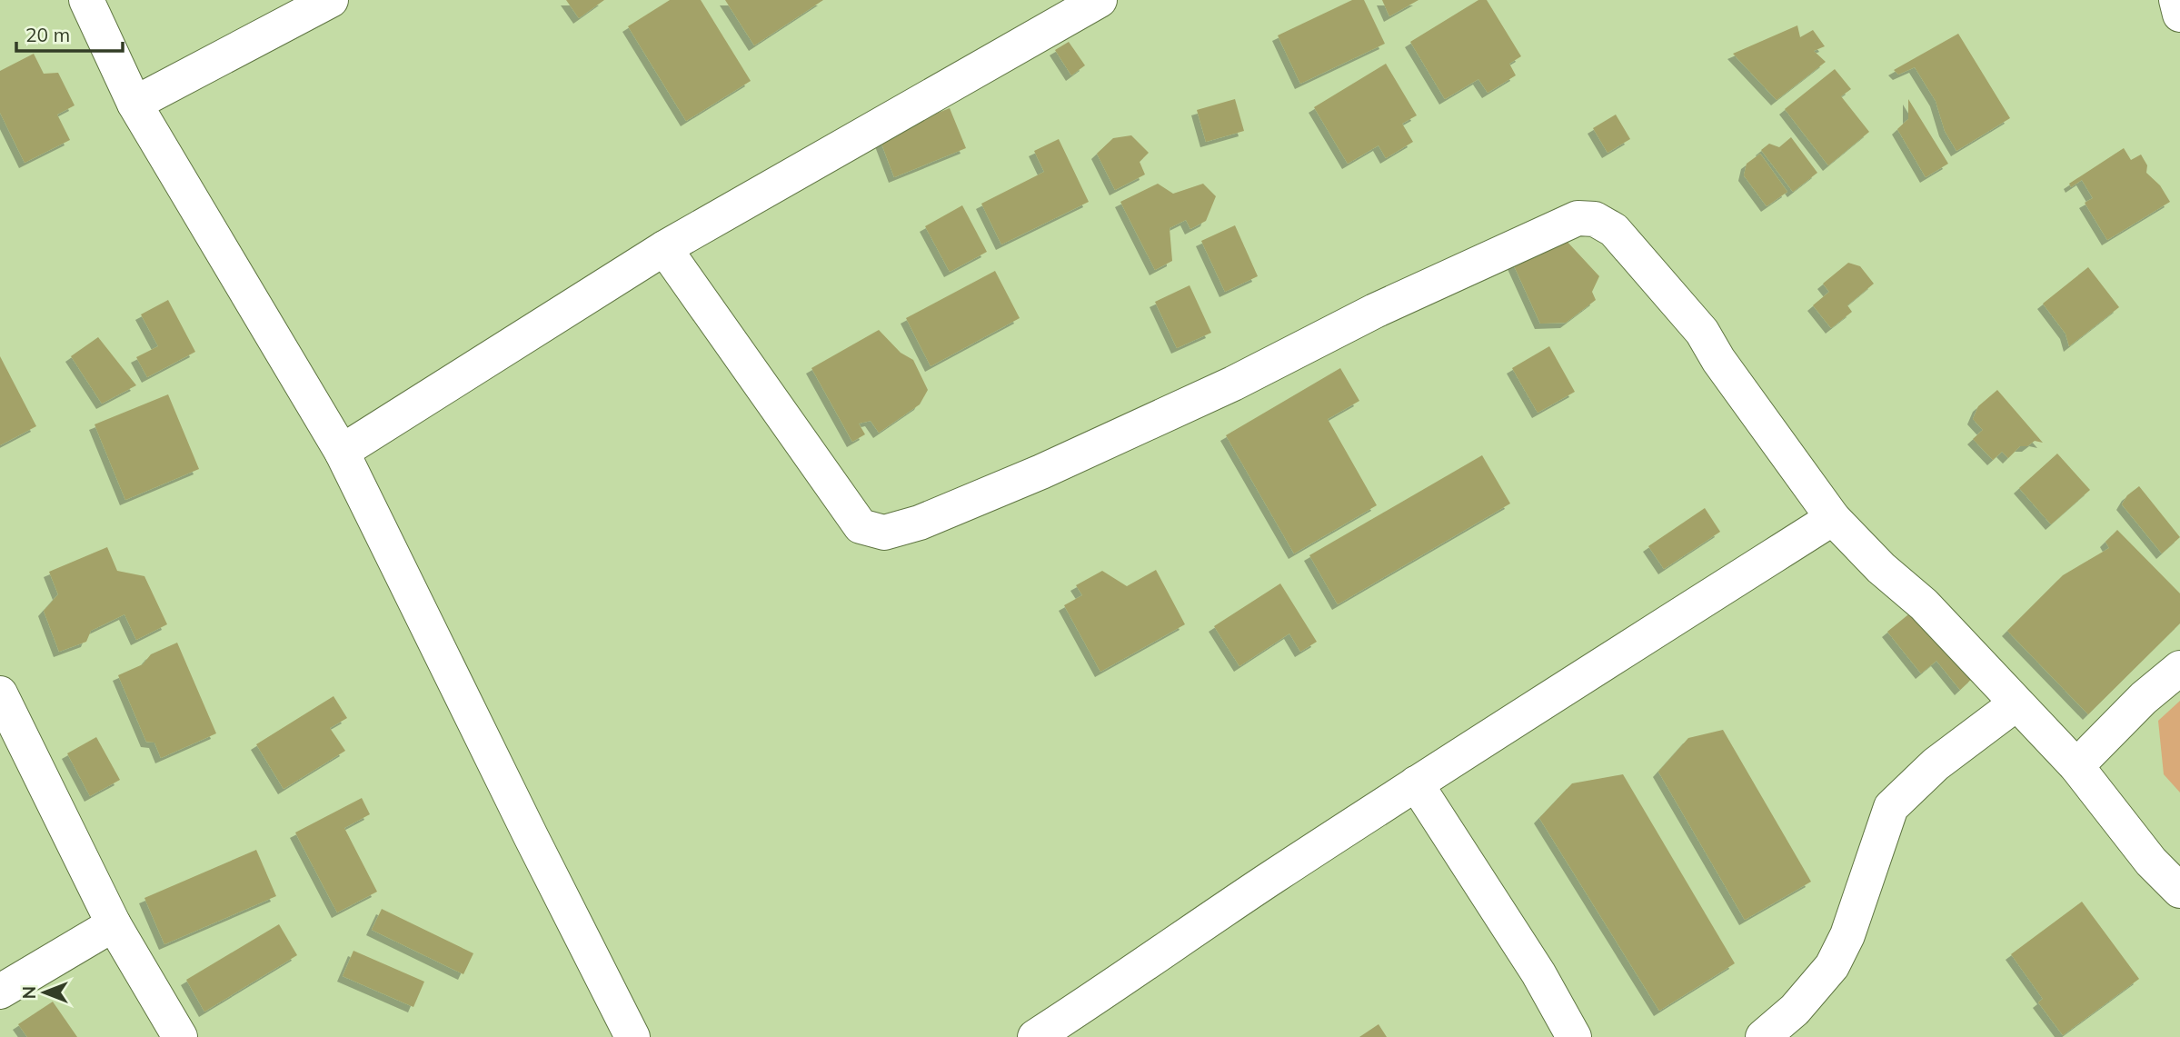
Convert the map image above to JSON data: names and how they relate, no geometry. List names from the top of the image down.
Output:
{
  "scale_bar": "20 m",
  "north": "left"
}
